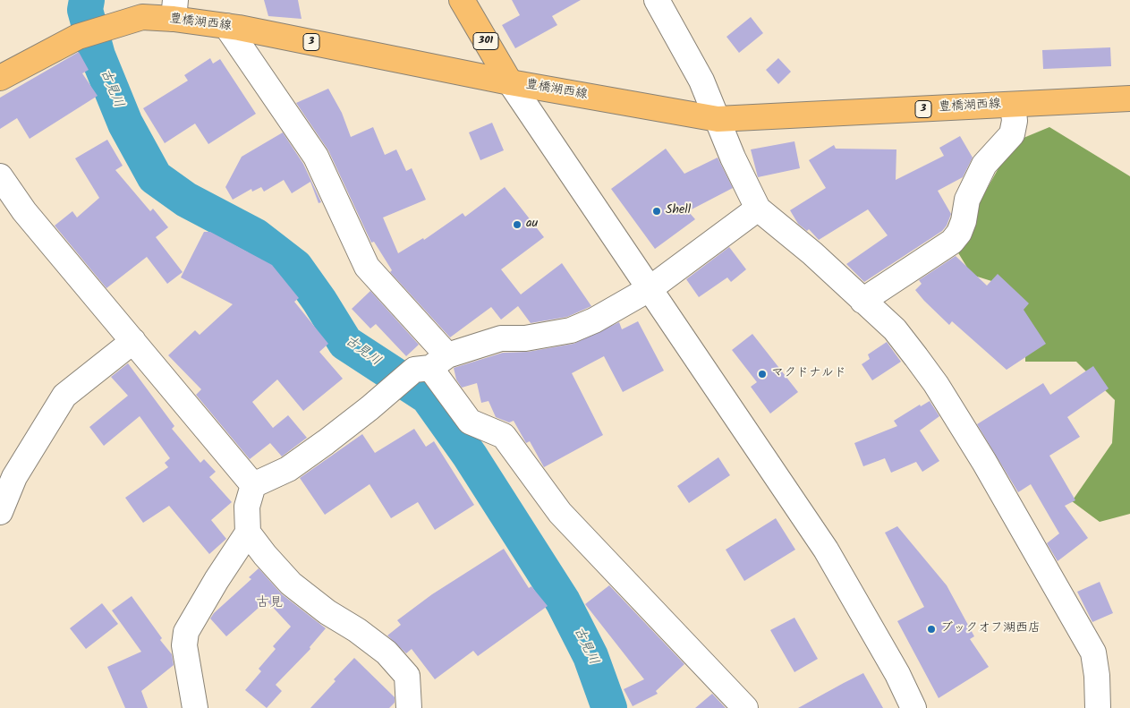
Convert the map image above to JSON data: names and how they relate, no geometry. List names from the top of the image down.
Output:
{
  "streets": {
    "main road": ["豊橋湖西線", "301", "3"]
  },
  "crossings": [
    ["豊橋湖西線", "301"]
  ],
  "districts": ["古見"],
  "water": ["古見川"],
  "places": [
    "Shell",
    "au",
    "マクドナルド",
    "ブックオフ湖西店"
  ]
}
